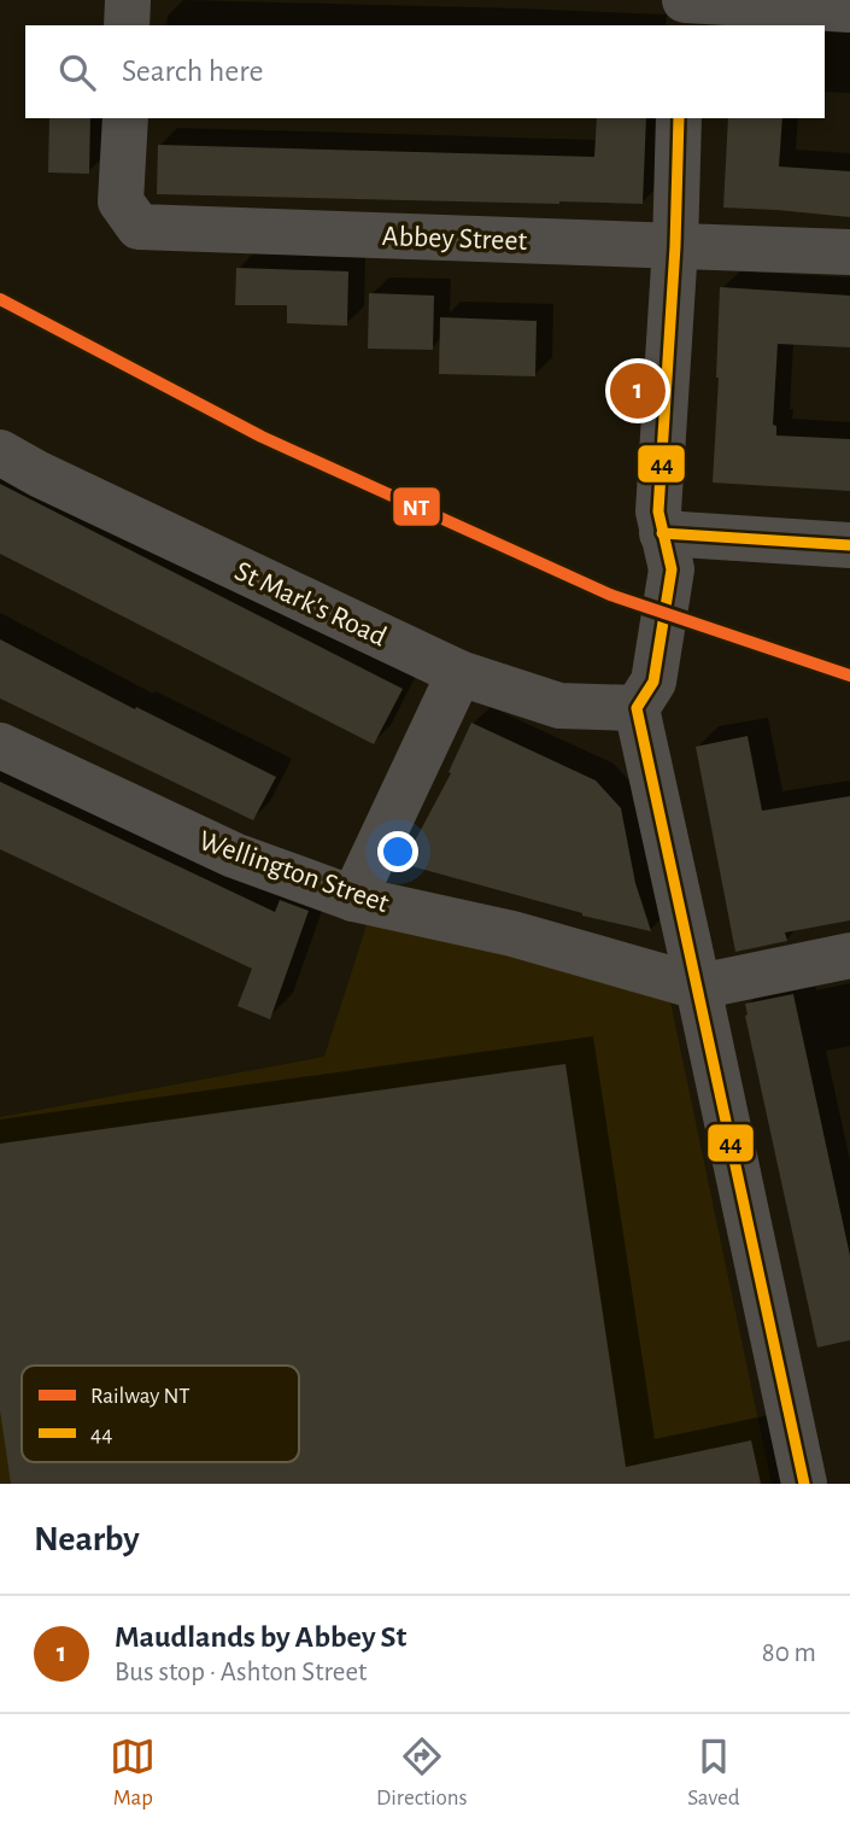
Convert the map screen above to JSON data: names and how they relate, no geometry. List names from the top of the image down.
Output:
{
  "streets": {
    "street": ["Abbey Street", "St Mark's Road", "Wellington Street"]
  },
  "lines": ["transit line 44", "rail line NT"],
  "legend": ["Railway NT", "44"],
  "page": {
    "search": "Search here",
    "pins": "1",
    "heading": "Nearby",
    "list": [
      {
        "mark": "1",
        "name": "Maudlands by Abbey St",
        "note": "Bus stop · Ashton Street",
        "value": "80 m"
      }
    ],
    "nav": ["Map", "Directions", "Saved"]
  }
}
